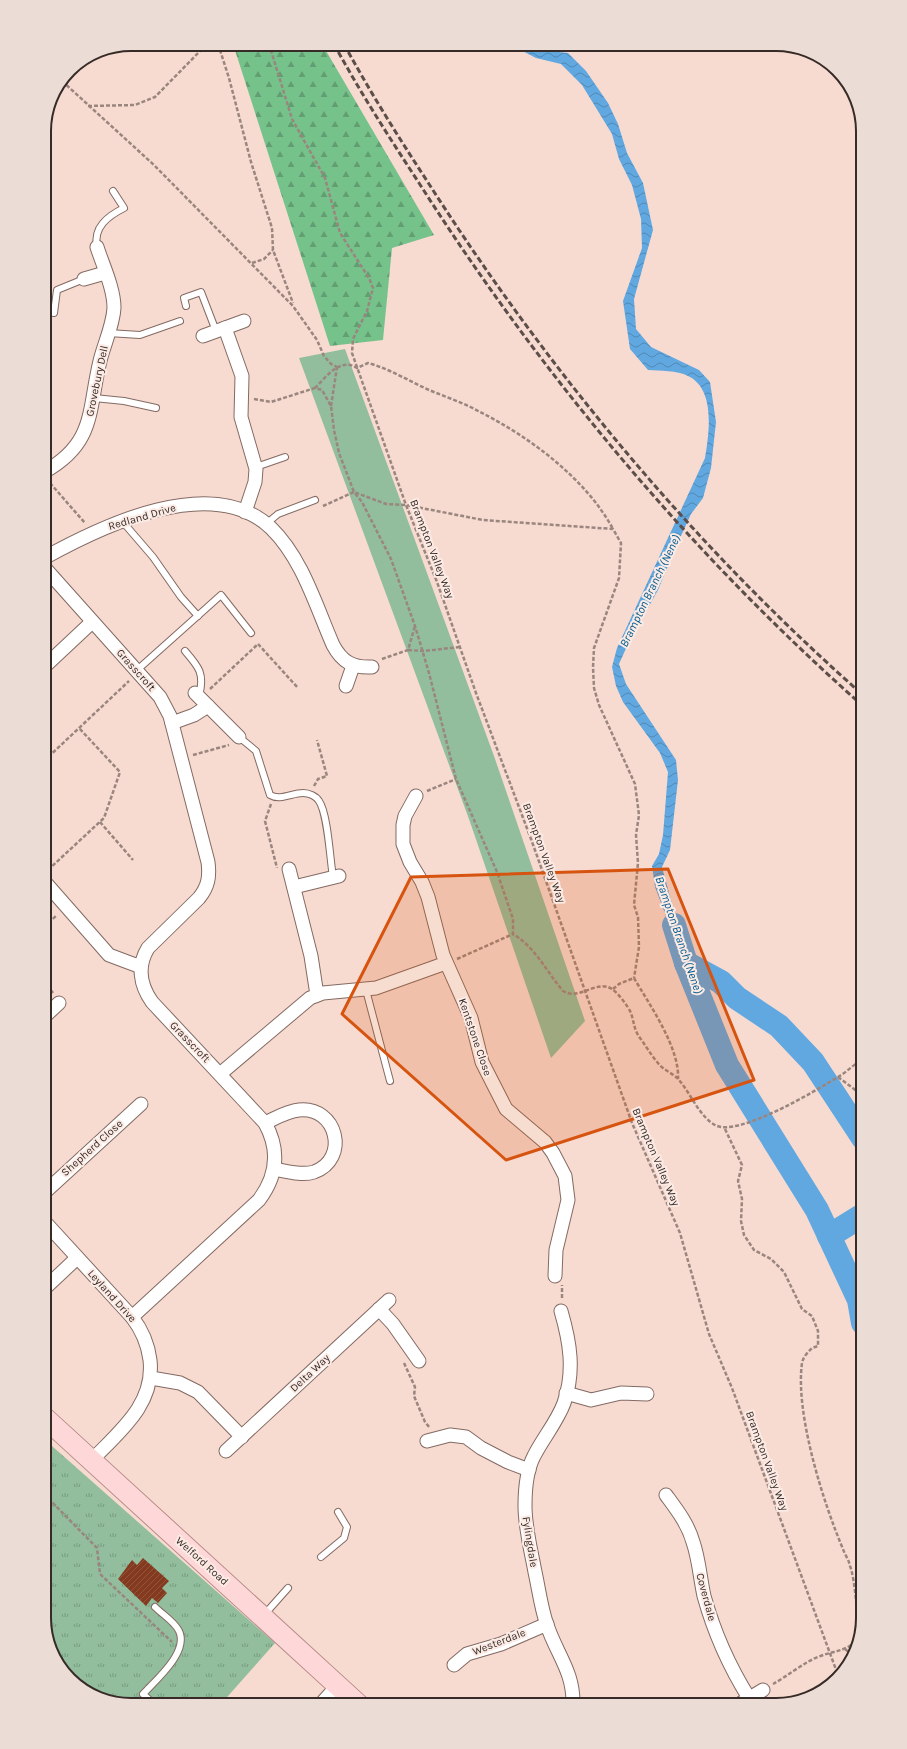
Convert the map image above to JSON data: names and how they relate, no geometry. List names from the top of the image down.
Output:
{
  "streets": {
    "main road": ["Welford Road"],
    "street": [
      "Grovebury Dell",
      "Redland Drive",
      "Grasscroft",
      "Kentstone Close",
      "Shepherd Close",
      "Leyland Drive",
      "Delta Way",
      "Fylingdale",
      "Coverdale",
      "Westerdale"
    ],
    "path": ["Brampton Valley Way"]
  },
  "crossings": [
    ["Grasscroft", "Leyland Drive"],
    ["Leyland Drive", "Welford Road"],
    ["Fylingdale", "Westerdale"]
  ],
  "water": ["Brampton Branch (Nene)"]
}
